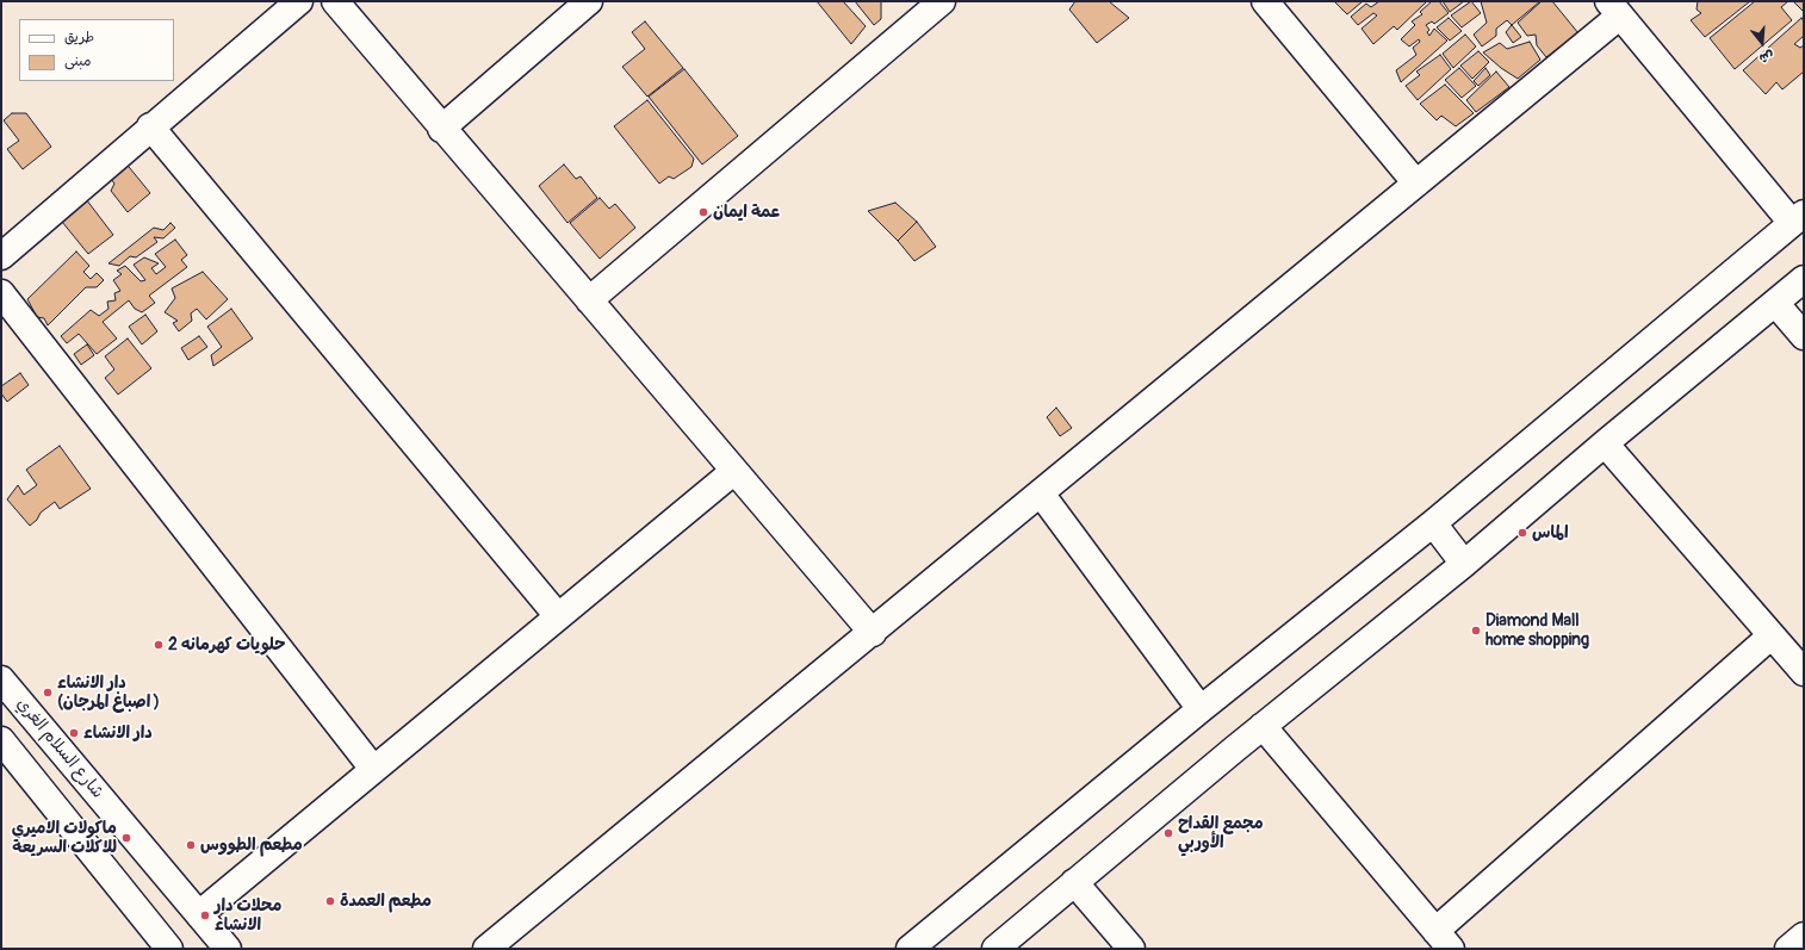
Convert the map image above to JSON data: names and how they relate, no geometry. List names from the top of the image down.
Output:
{
  "streets": {
    "street": ["شارع السلام الغري"]
  },
  "places": [
    "عمة ايمان",
    "الماس",
    "Diamond Mall home shopping",
    "حلويات كهرمانه 2",
    "دار الانشاء (اصباغ المرجان )",
    "دار الانشاء",
    "مجمع القداح الأوربي",
    "ماكولات الاميري للاكلات السريعة",
    "مطعم الطووس",
    "مطعم العمدة",
    "محلات دار الانشاء"
  ],
  "legend": ["طريق", "مبنى"],
  "north": "bottom"
}
